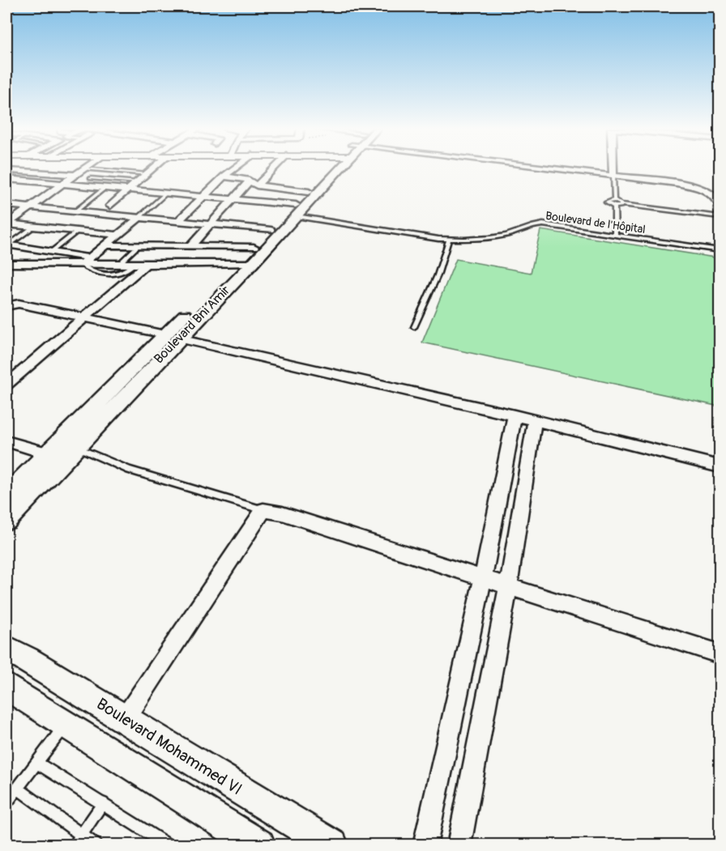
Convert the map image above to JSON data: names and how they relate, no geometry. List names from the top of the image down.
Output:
{
  "streets": {
    "main road": ["Boulevard Bni Amir", "Boulevard Mohammed VI"],
    "lane": ["Boulevard de l'Hôpital"]
  },
  "crossings": [
    ["Boulevard de l'Hôpital", "Boulevard Bni Amir"]
  ]
}
